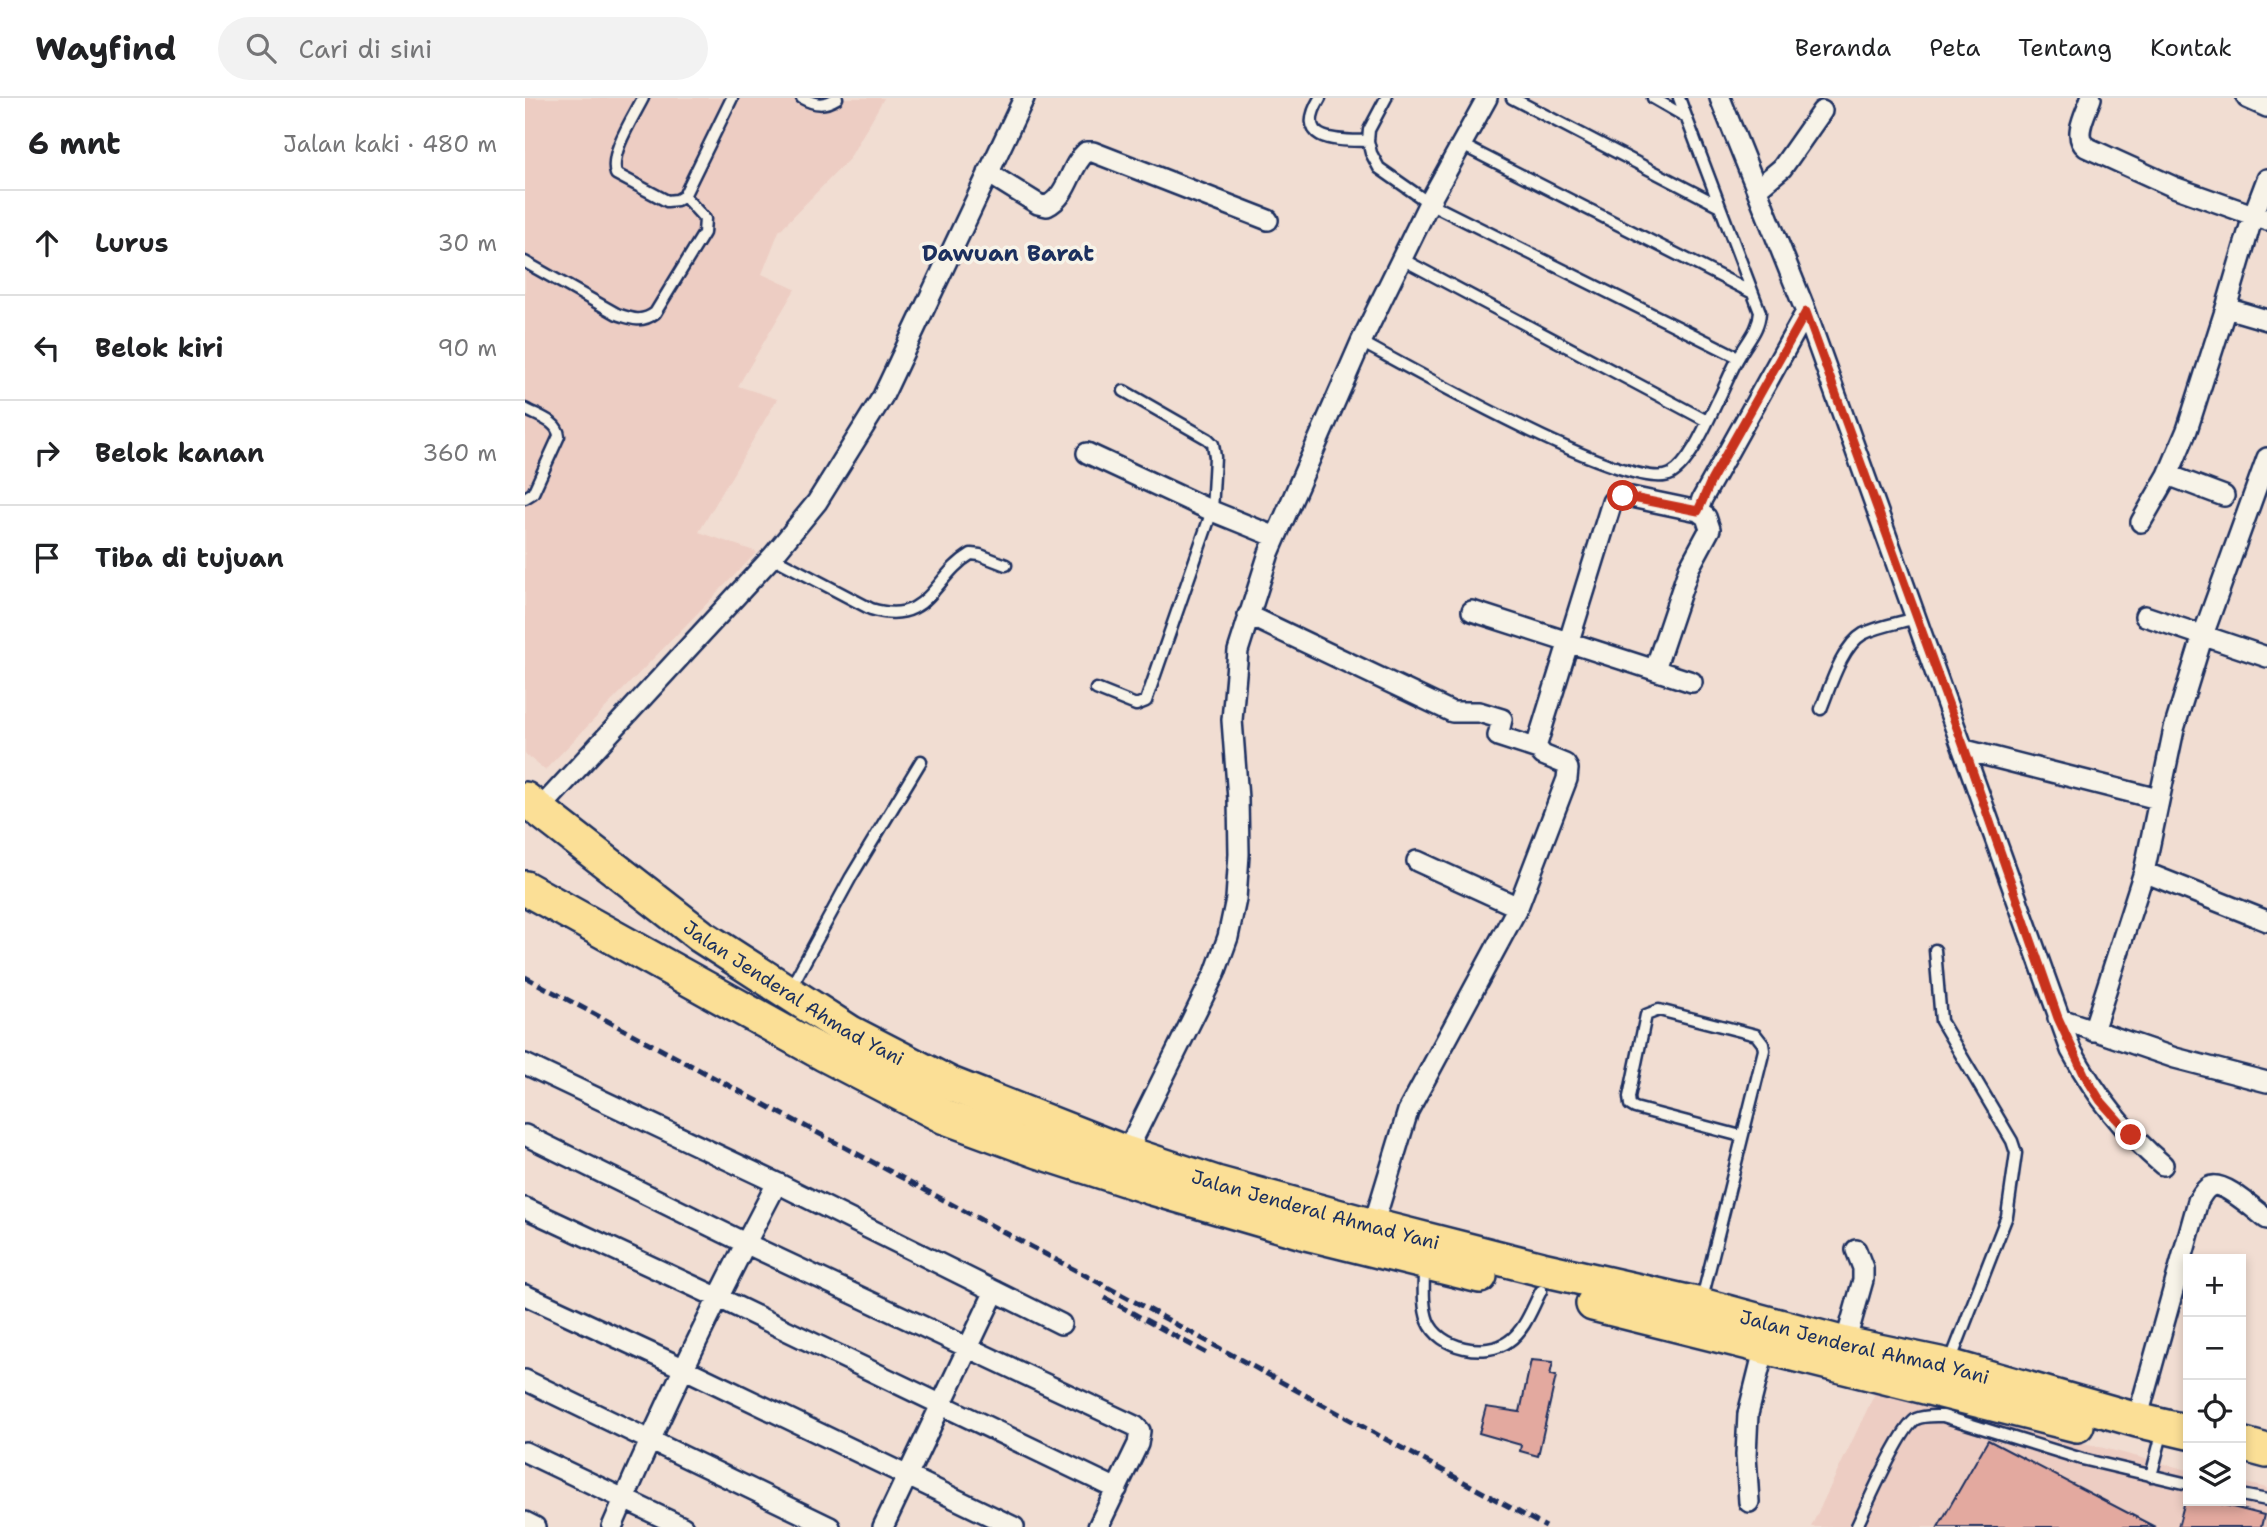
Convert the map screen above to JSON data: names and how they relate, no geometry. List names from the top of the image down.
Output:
{
  "streets": {
    "highway": ["Jalan Jenderal Ahmad Yani"]
  },
  "districts": ["Dawuan Barat"],
  "page": {
    "header": "Wayfind",
    "search": "Cari di sini",
    "nav": [
      "Beranda",
      "Peta",
      "Tentang",
      "Kontak"
    ],
    "heading": ["6 mnt", "Jalan kaki · 480 m"],
    "list": [
      ["Lurus", "30 m"],
      ["Belok kiri", "90 m"],
      ["Belok kanan", "360 m"],
      "Tiba di tujuan"
    ],
    "map_buttons": ["+", "−"]
  }
}
